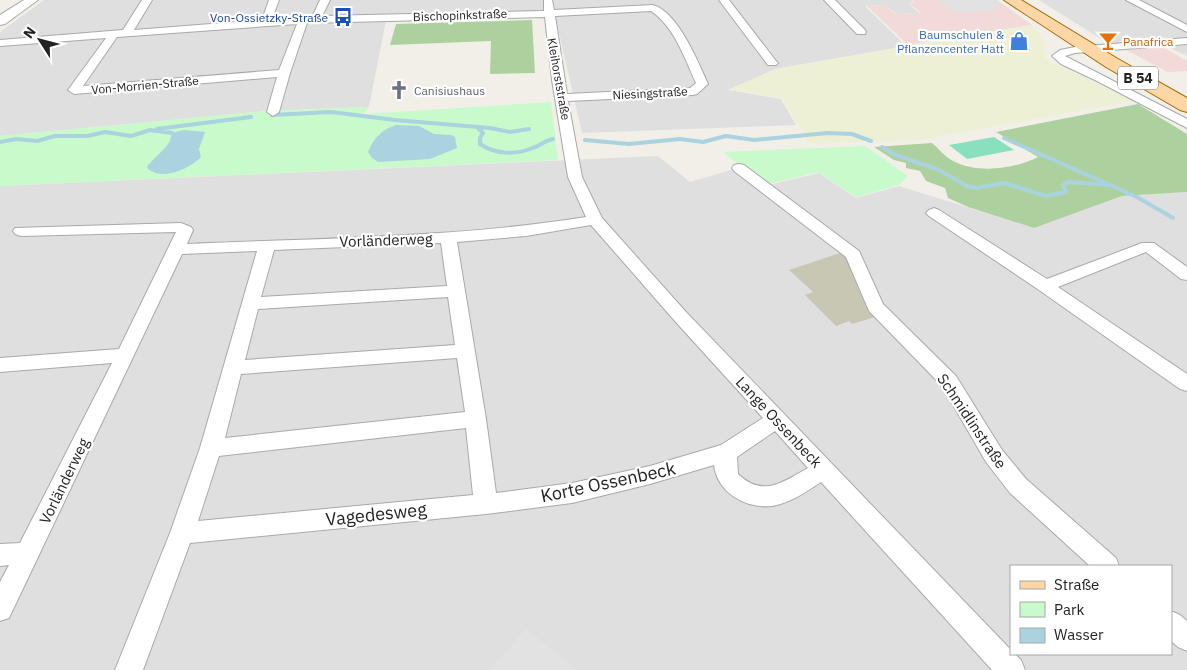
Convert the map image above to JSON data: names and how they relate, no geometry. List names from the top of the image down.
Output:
{
  "streets": {
    "main road": ["B 54"],
    "street": [
      "Bischopinkstraße",
      "Kleihorststraße",
      "Von-Morrien-Straße",
      "Niesingstraße",
      "Vorländerweg",
      "Schmidlinstraße",
      "Lange Ossenbeck",
      "Korte Ossenbeck",
      "Vagedesweg"
    ]
  },
  "crossings": [
    ["Bischopinkstraße", "Kleihorststraße"],
    ["Bischopinkstraße", "Von-Morrien-Straße"],
    ["Bischopinkstraße", "Niesingstraße"],
    ["Kleihorststraße", "Niesingstraße"],
    ["Kleihorststraße", "Lange Ossenbeck"],
    ["Vorländerweg", "Lange Ossenbeck"],
    ["Lange Ossenbeck", "Korte Ossenbeck"],
    ["Korte Ossenbeck", "Vagedesweg"]
  ],
  "places": {
    "bus stop": ["Von-Ossietzky-Straße"],
    "shop": ["Baumschulen & Pflanzencenter Hatt"],
    "bar": ["Panafrica"],
    "church": ["Canisiushaus"]
  },
  "legend": ["Straße", "Park", "Wasser"],
  "north": "top left"
}
